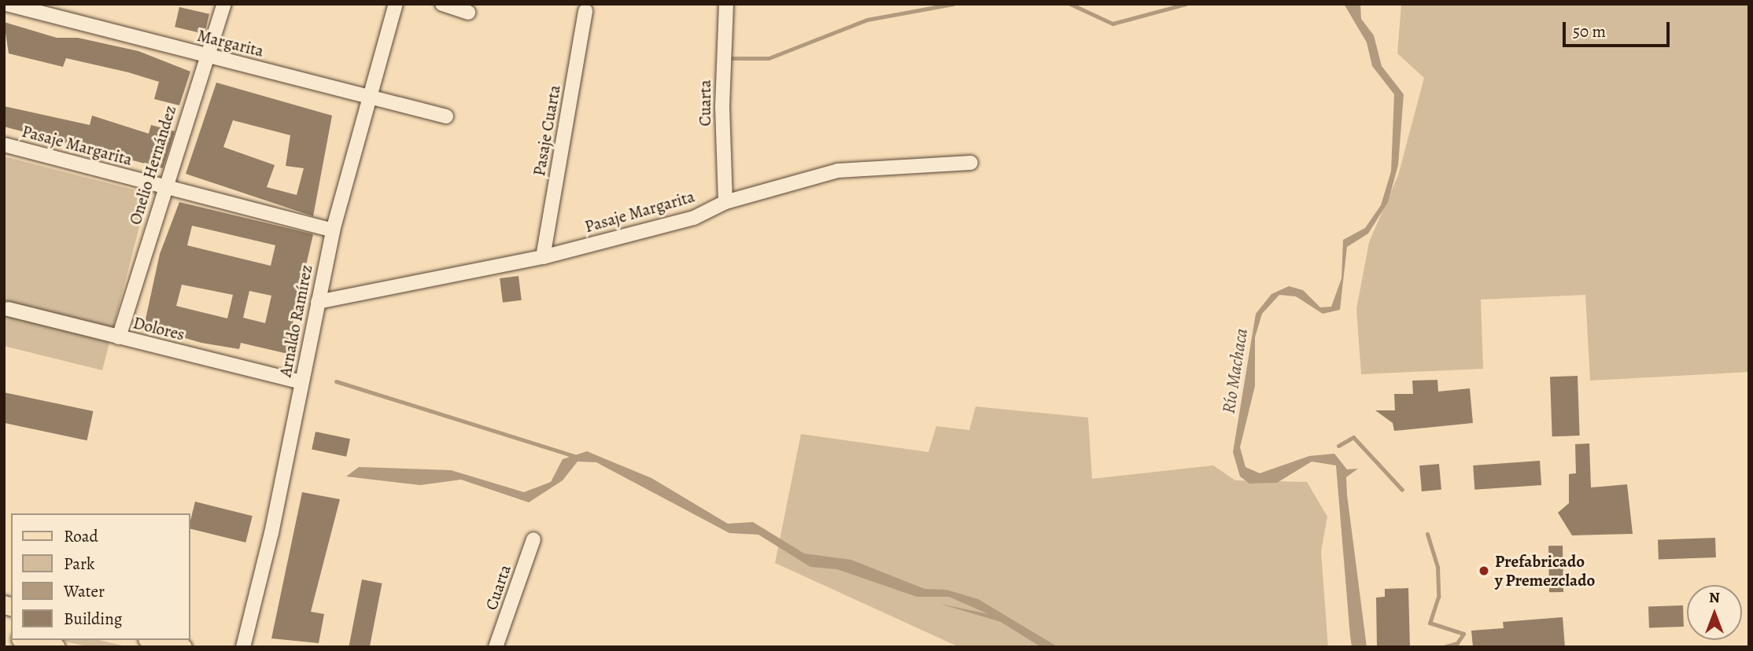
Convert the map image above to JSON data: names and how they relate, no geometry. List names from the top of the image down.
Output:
{
  "streets": {
    "street": [
      "Margarita",
      "Cuarta",
      "Pasaje Cuarta",
      "Pasaje Margarita",
      "Onelio Hernández",
      "Arnaldo Ramírez",
      "Dolores"
    ]
  },
  "crossings": [
    ["Margarita", "Onelio Hernández"],
    ["Margarita", "Arnaldo Ramírez"],
    ["Cuarta", "Pasaje Margarita"],
    ["Pasaje Cuarta", "Pasaje Margarita"],
    ["Pasaje Margarita", "Onelio Hernández"],
    ["Pasaje Margarita", "Arnaldo Ramírez"],
    ["Onelio Hernández", "Dolores"],
    ["Arnaldo Ramírez", "Dolores"]
  ],
  "water": ["Río Machaca"],
  "places": ["Prefabricado y Premezclado"],
  "legend": [
    "Road",
    "Park",
    "Water",
    "Building"
  ],
  "scale_bar": "50 m",
  "north": "top"
}
